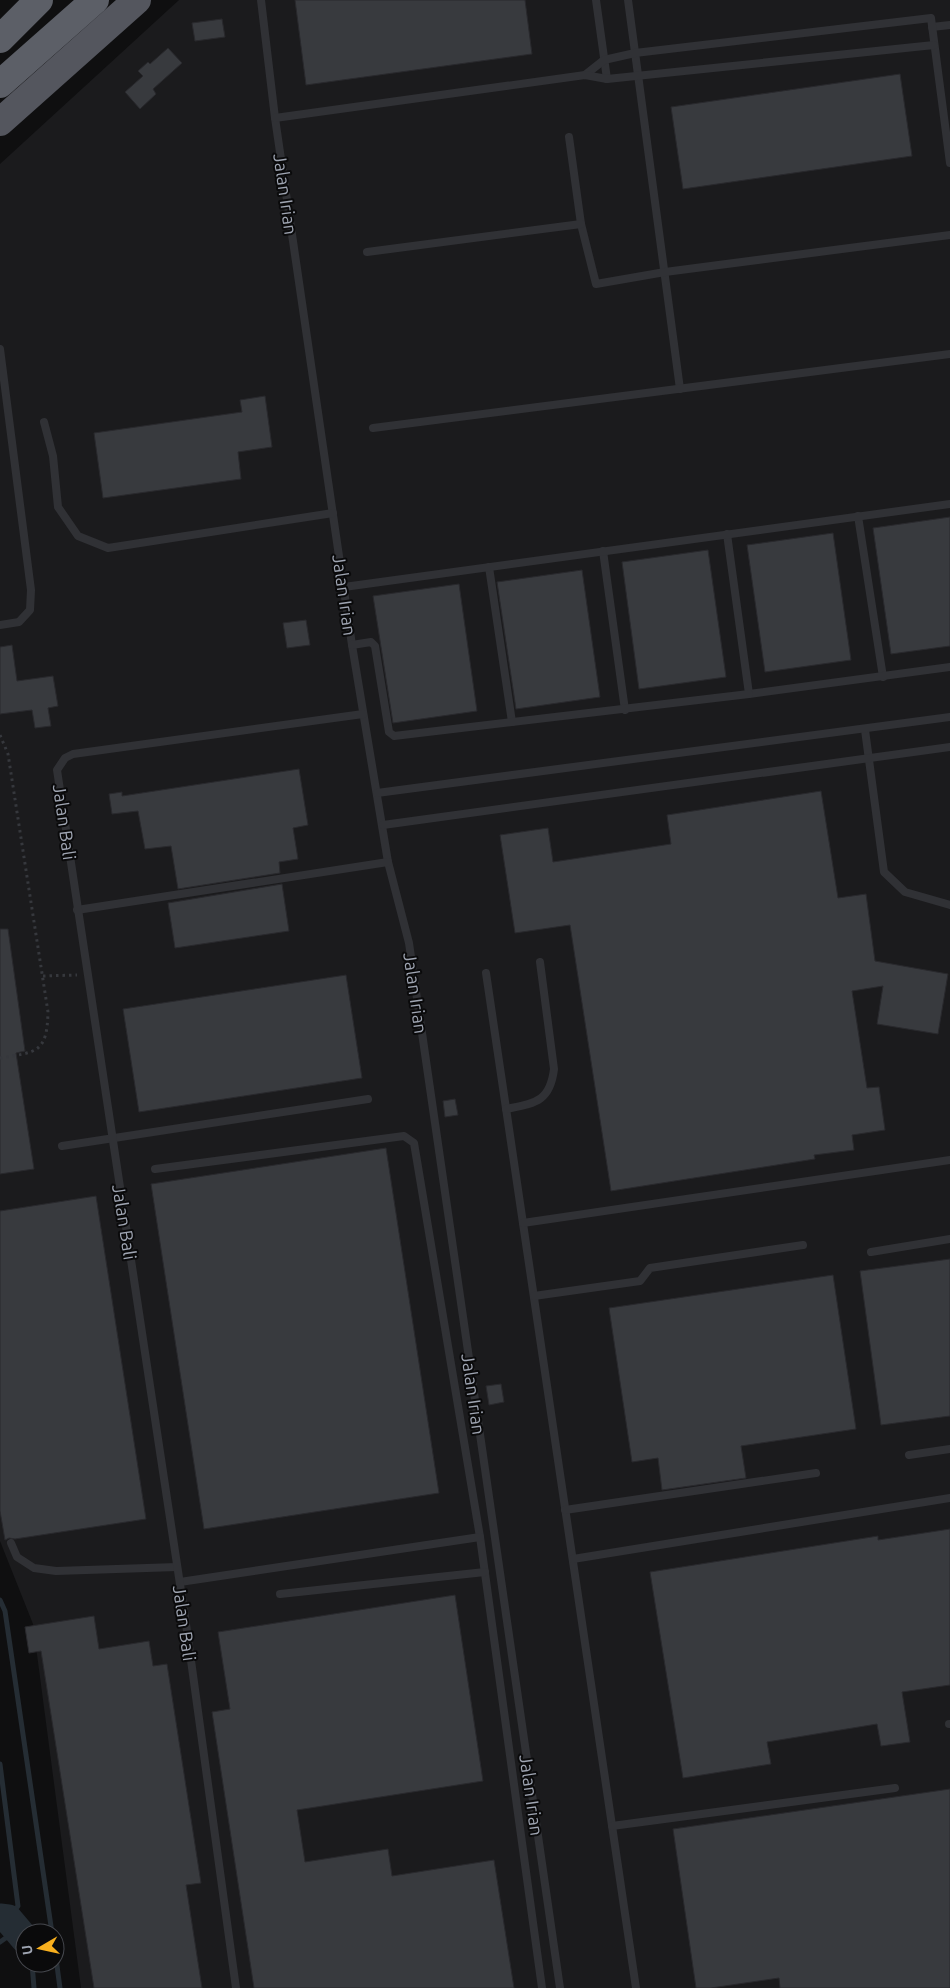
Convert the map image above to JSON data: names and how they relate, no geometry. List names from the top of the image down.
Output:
{
  "streets": {
    "lane": ["Jalan Irian", "Jalan Bali"]
  },
  "crossings": [
    ["Jalan Irian", "Jalan Bali"]
  ],
  "north": "left"
}
